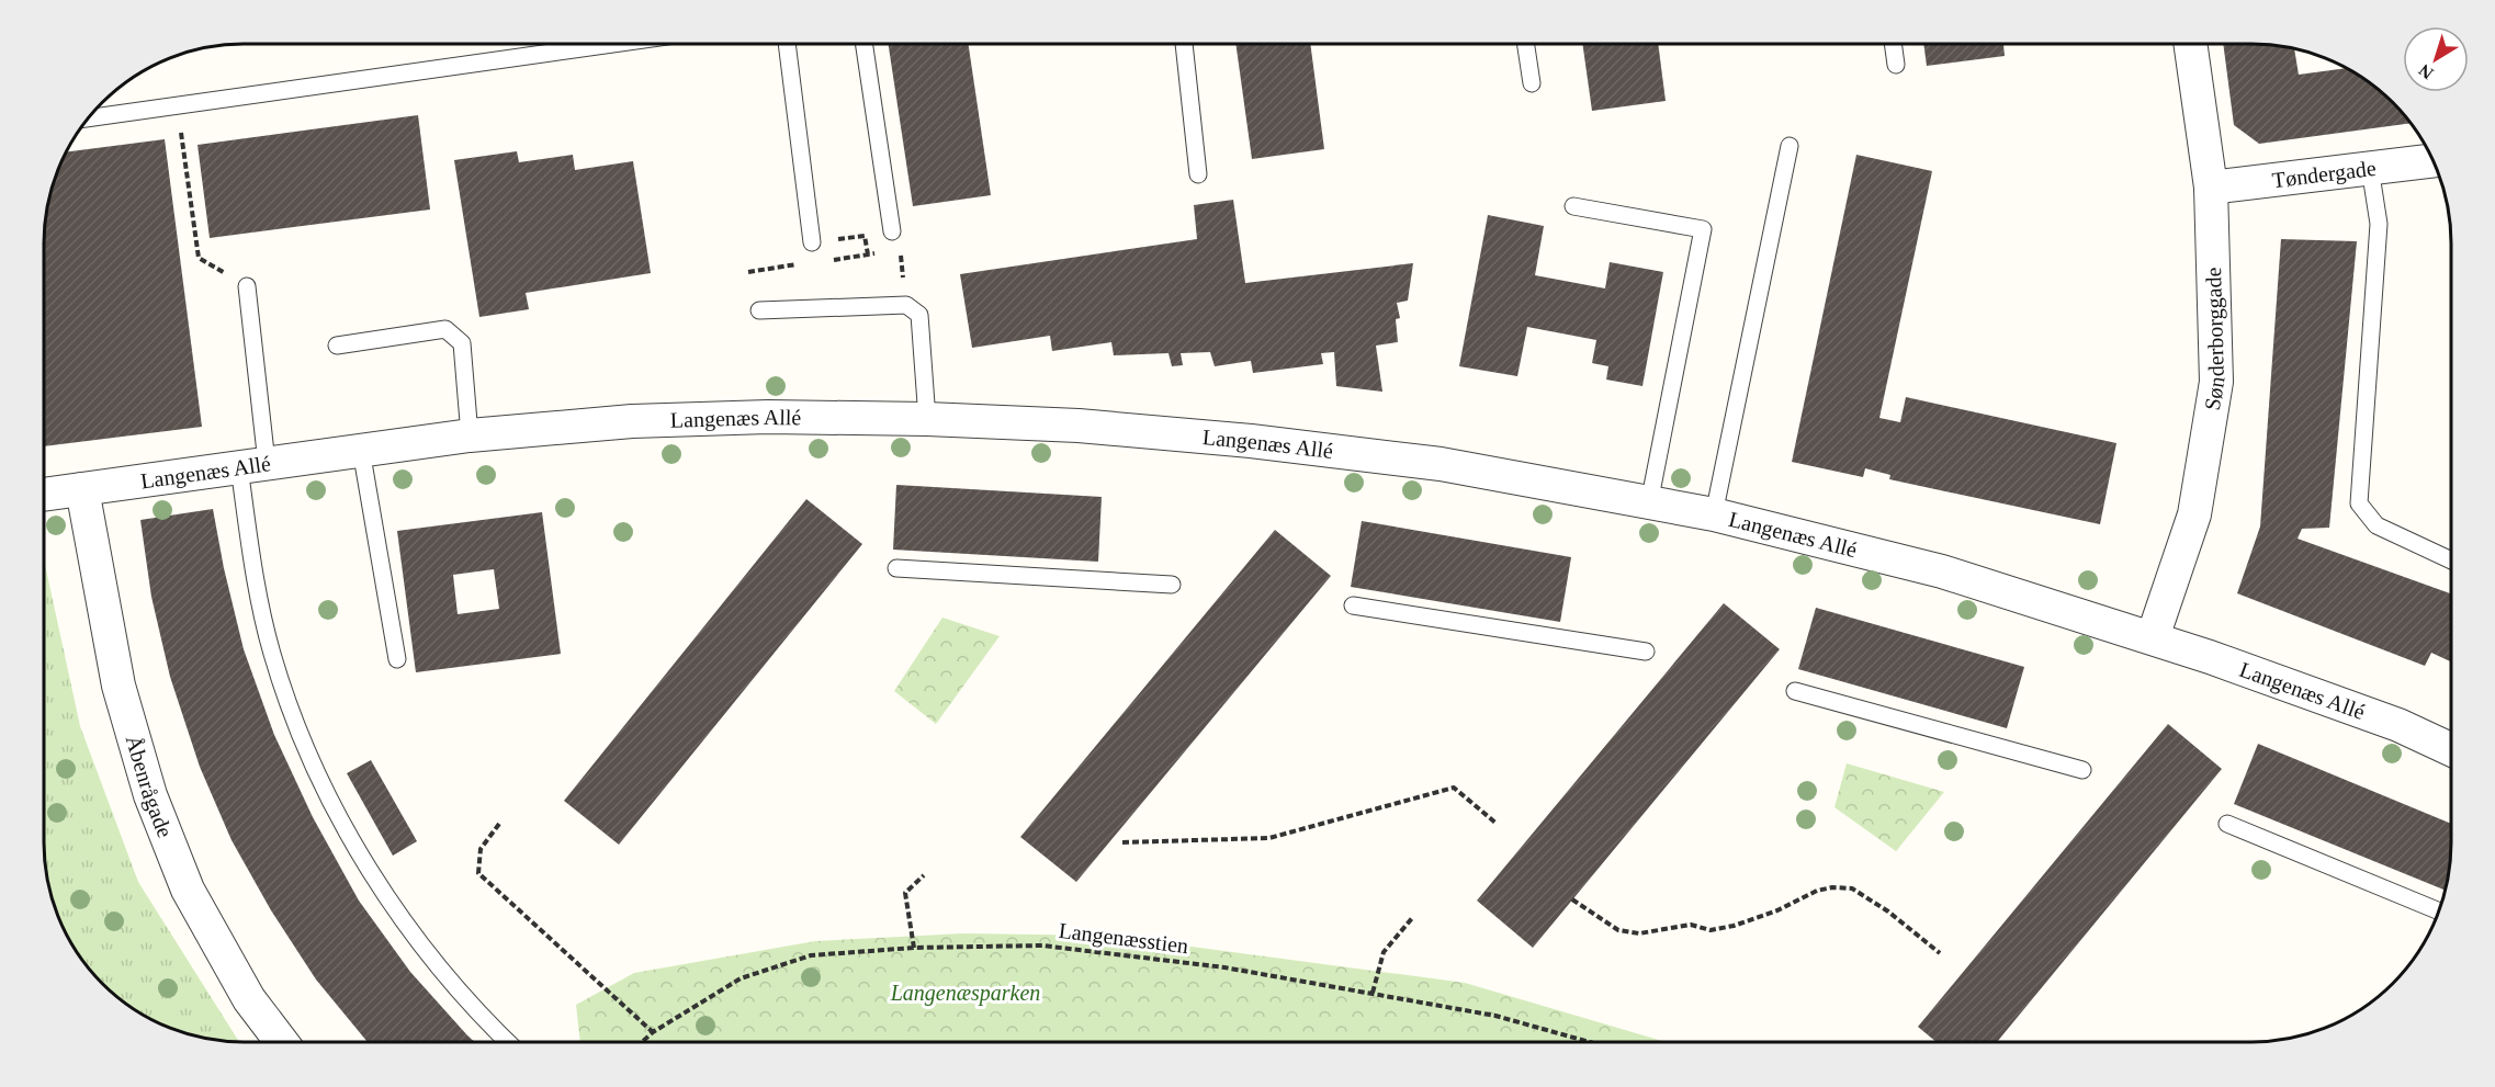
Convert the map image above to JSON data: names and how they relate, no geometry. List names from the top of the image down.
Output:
{
  "streets": {
    "street": [
      "Tøndergade",
      "Sønderborggade",
      "Langenæs Allé",
      "Åbenrågade"
    ],
    "path": ["Langenæsstien"]
  },
  "crossings": [
    ["Tøndergade", "Sønderborggade"],
    ["Sønderborggade", "Langenæs Allé"],
    ["Langenæs Allé", "Åbenrågade"]
  ],
  "parks": ["Langenæsparken"],
  "north": "bottom left"
}
